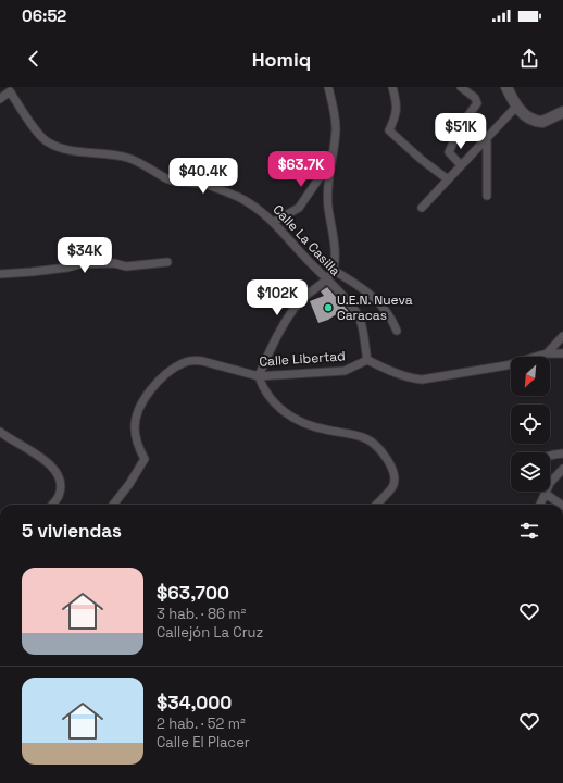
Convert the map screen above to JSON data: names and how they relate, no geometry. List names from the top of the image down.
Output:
{
  "streets": {
    "street": ["Calle La Casilla", "Calle Libertad"]
  },
  "crossings": [
    ["Calle La Casilla", "Calle Libertad"]
  ],
  "places": ["U.E.N. Nueva Caracas"],
  "north": "bottom left",
  "page": {
    "status": "06:52",
    "header": "Homiq",
    "price": [
      "$51K",
      "$63.7K",
      "$40.4K",
      "$34K",
      "$102K"
    ],
    "heading": "5 viviendas",
    "list": [
      {
        "name": "$63,700",
        "note": "3 hab. · 86 m² · Callejón La Cruz"
      },
      {
        "name": "$34,000",
        "note": "2 hab. · 52 m² · Calle El Placer"
      }
    ]
  }
}
